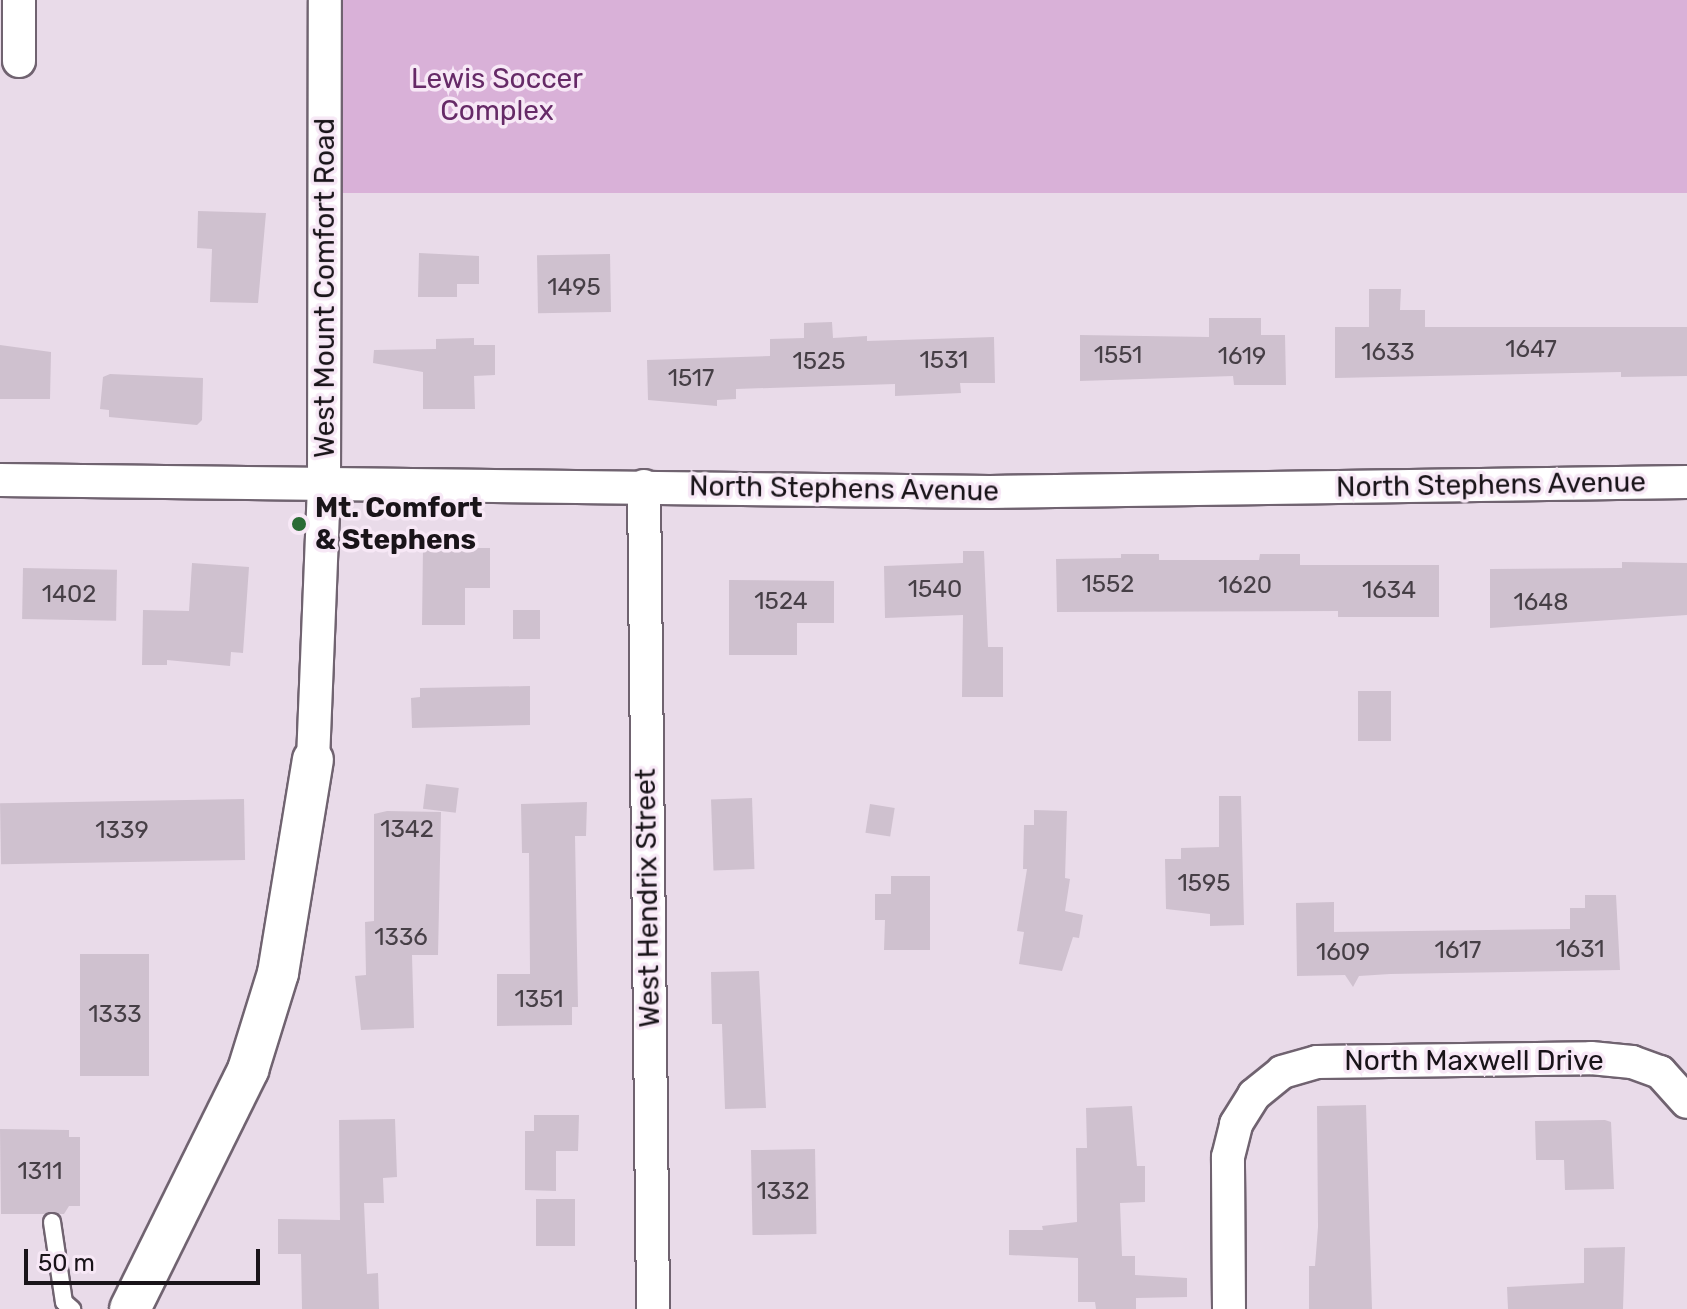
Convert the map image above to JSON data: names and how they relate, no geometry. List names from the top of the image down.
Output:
{
  "streets": {
    "street": [
      "West Mount Comfort Road",
      "North Stephens Avenue",
      "West Hendrix Street",
      "North Maxwell Drive"
    ]
  },
  "crossings": [
    ["West Mount Comfort Road", "North Stephens Avenue"],
    ["North Stephens Avenue", "West Hendrix Street"]
  ],
  "parks": ["Lewis Soccer Complex"],
  "places": ["Mt. Comfort & Stephens"],
  "house_numbers": [
    "1495",
    "1647",
    "1633",
    "1551",
    "1619",
    "1531",
    "1525",
    "1517",
    "1552",
    "1620",
    "1540",
    "1634",
    "1402",
    "1524",
    "1648",
    "1342",
    "1339",
    "1595",
    "1336",
    "1631",
    "1617",
    "1609",
    "1351",
    "1333",
    "1311",
    "1332"
  ],
  "scale_bar": "50 m"
}
